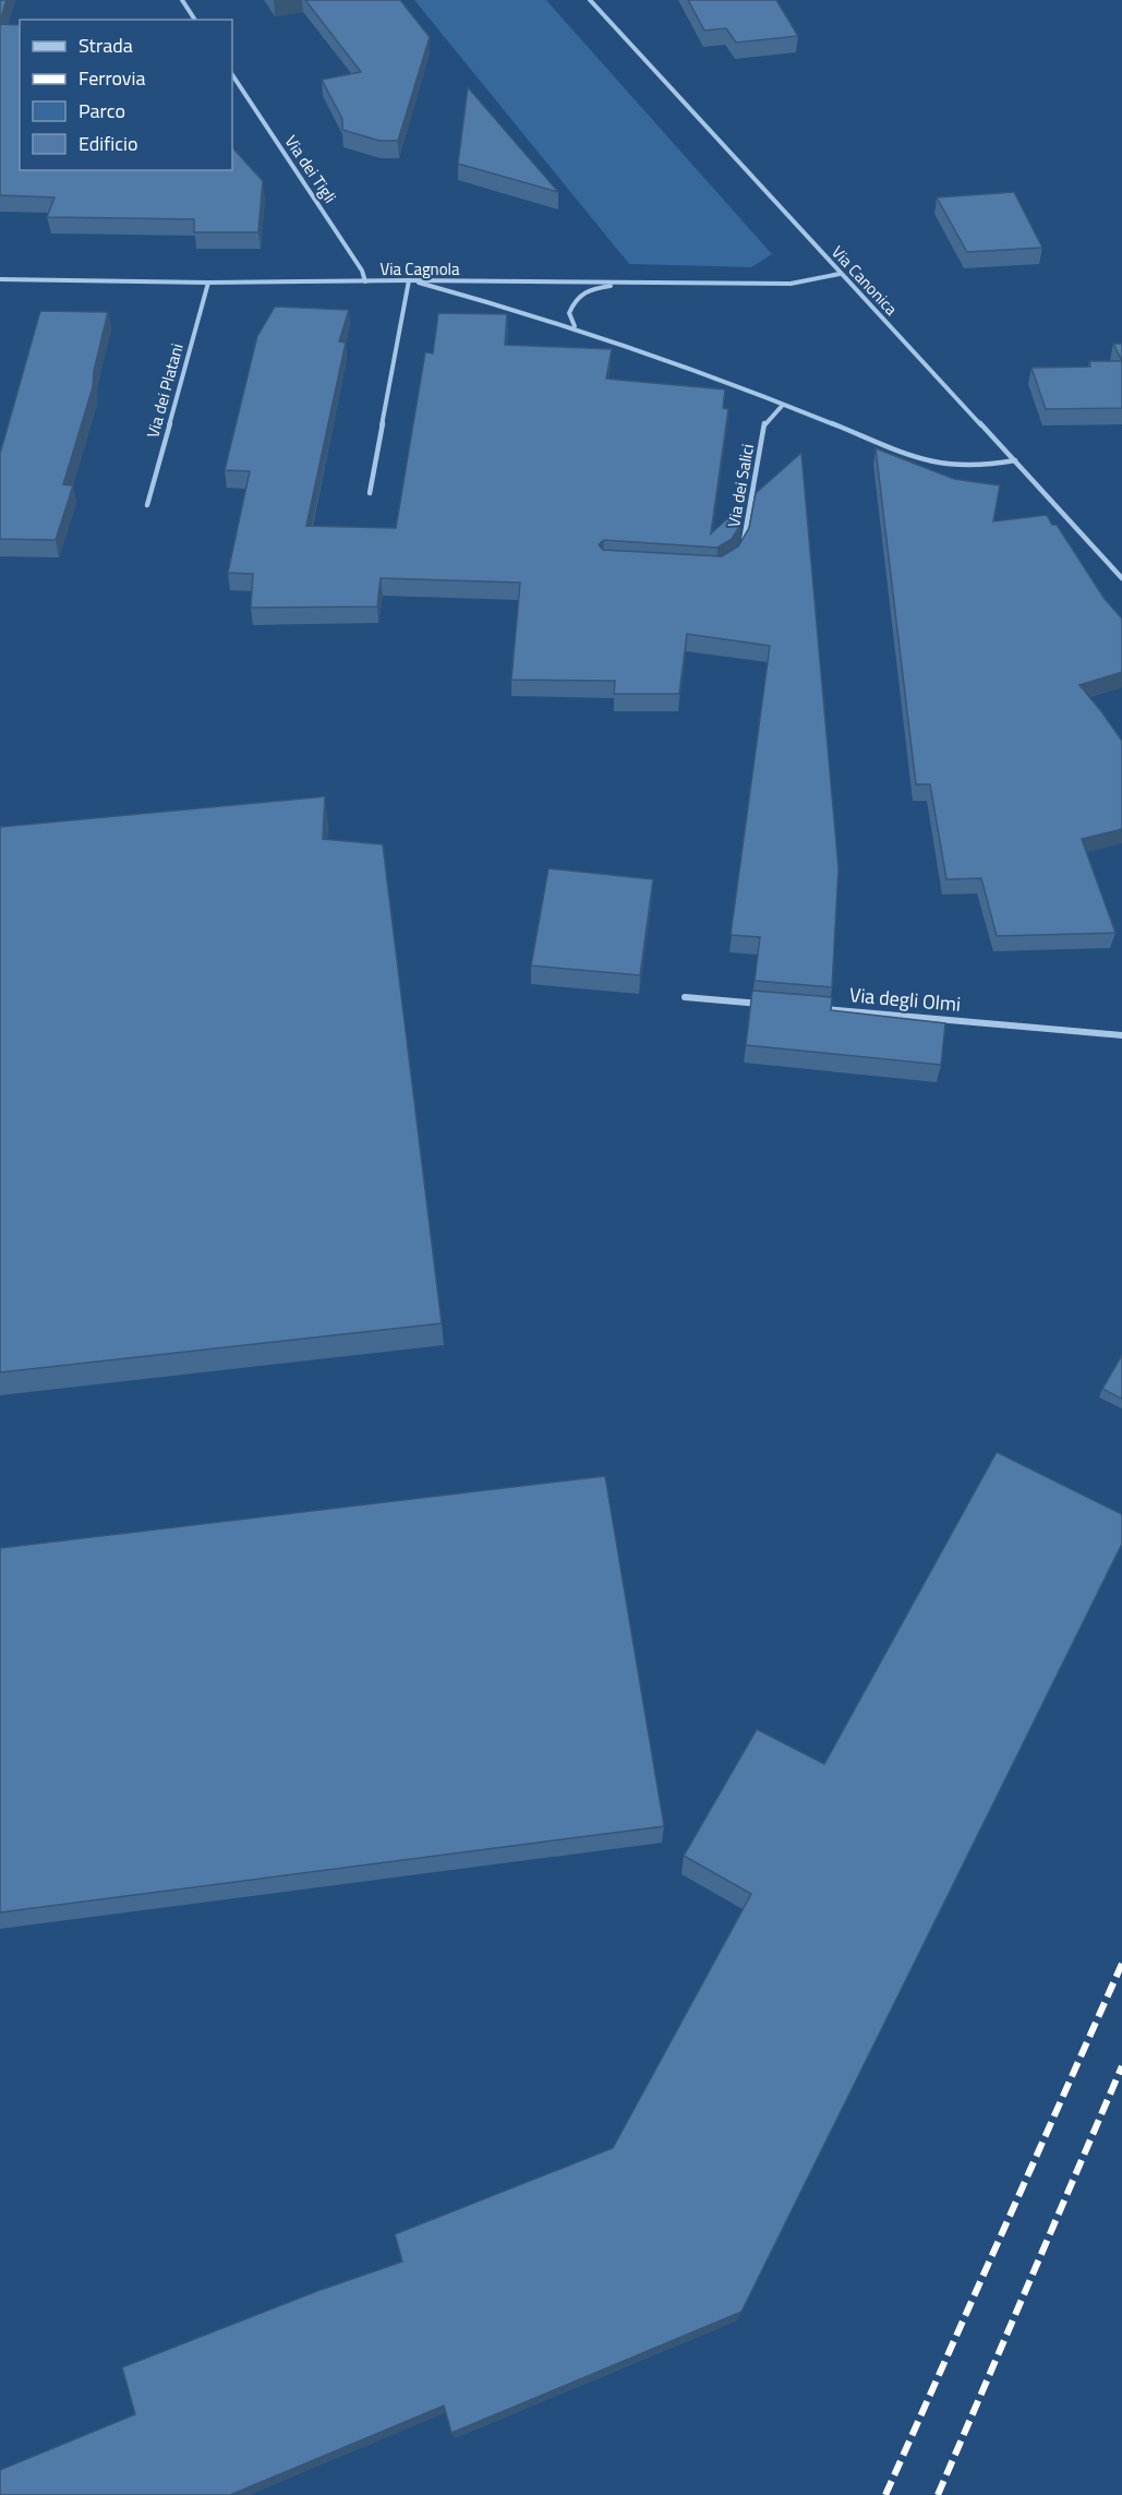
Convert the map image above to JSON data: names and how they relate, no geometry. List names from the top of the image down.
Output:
{
  "streets": {
    "street": [
      "Via dei Tigli",
      "Via Cagnola",
      "Via Canonica",
      "Via dei Platani",
      "Via dei Salici",
      "Via degli Olmi"
    ]
  },
  "crossings": [
    ["Via dei Tigli", "Via Cagnola"],
    ["Via Cagnola", "Via Canonica"],
    ["Via Cagnola", "Via dei Platani"]
  ],
  "legend": [
    "Strada",
    "Ferrovia",
    "Parco",
    "Edificio"
  ]
}
